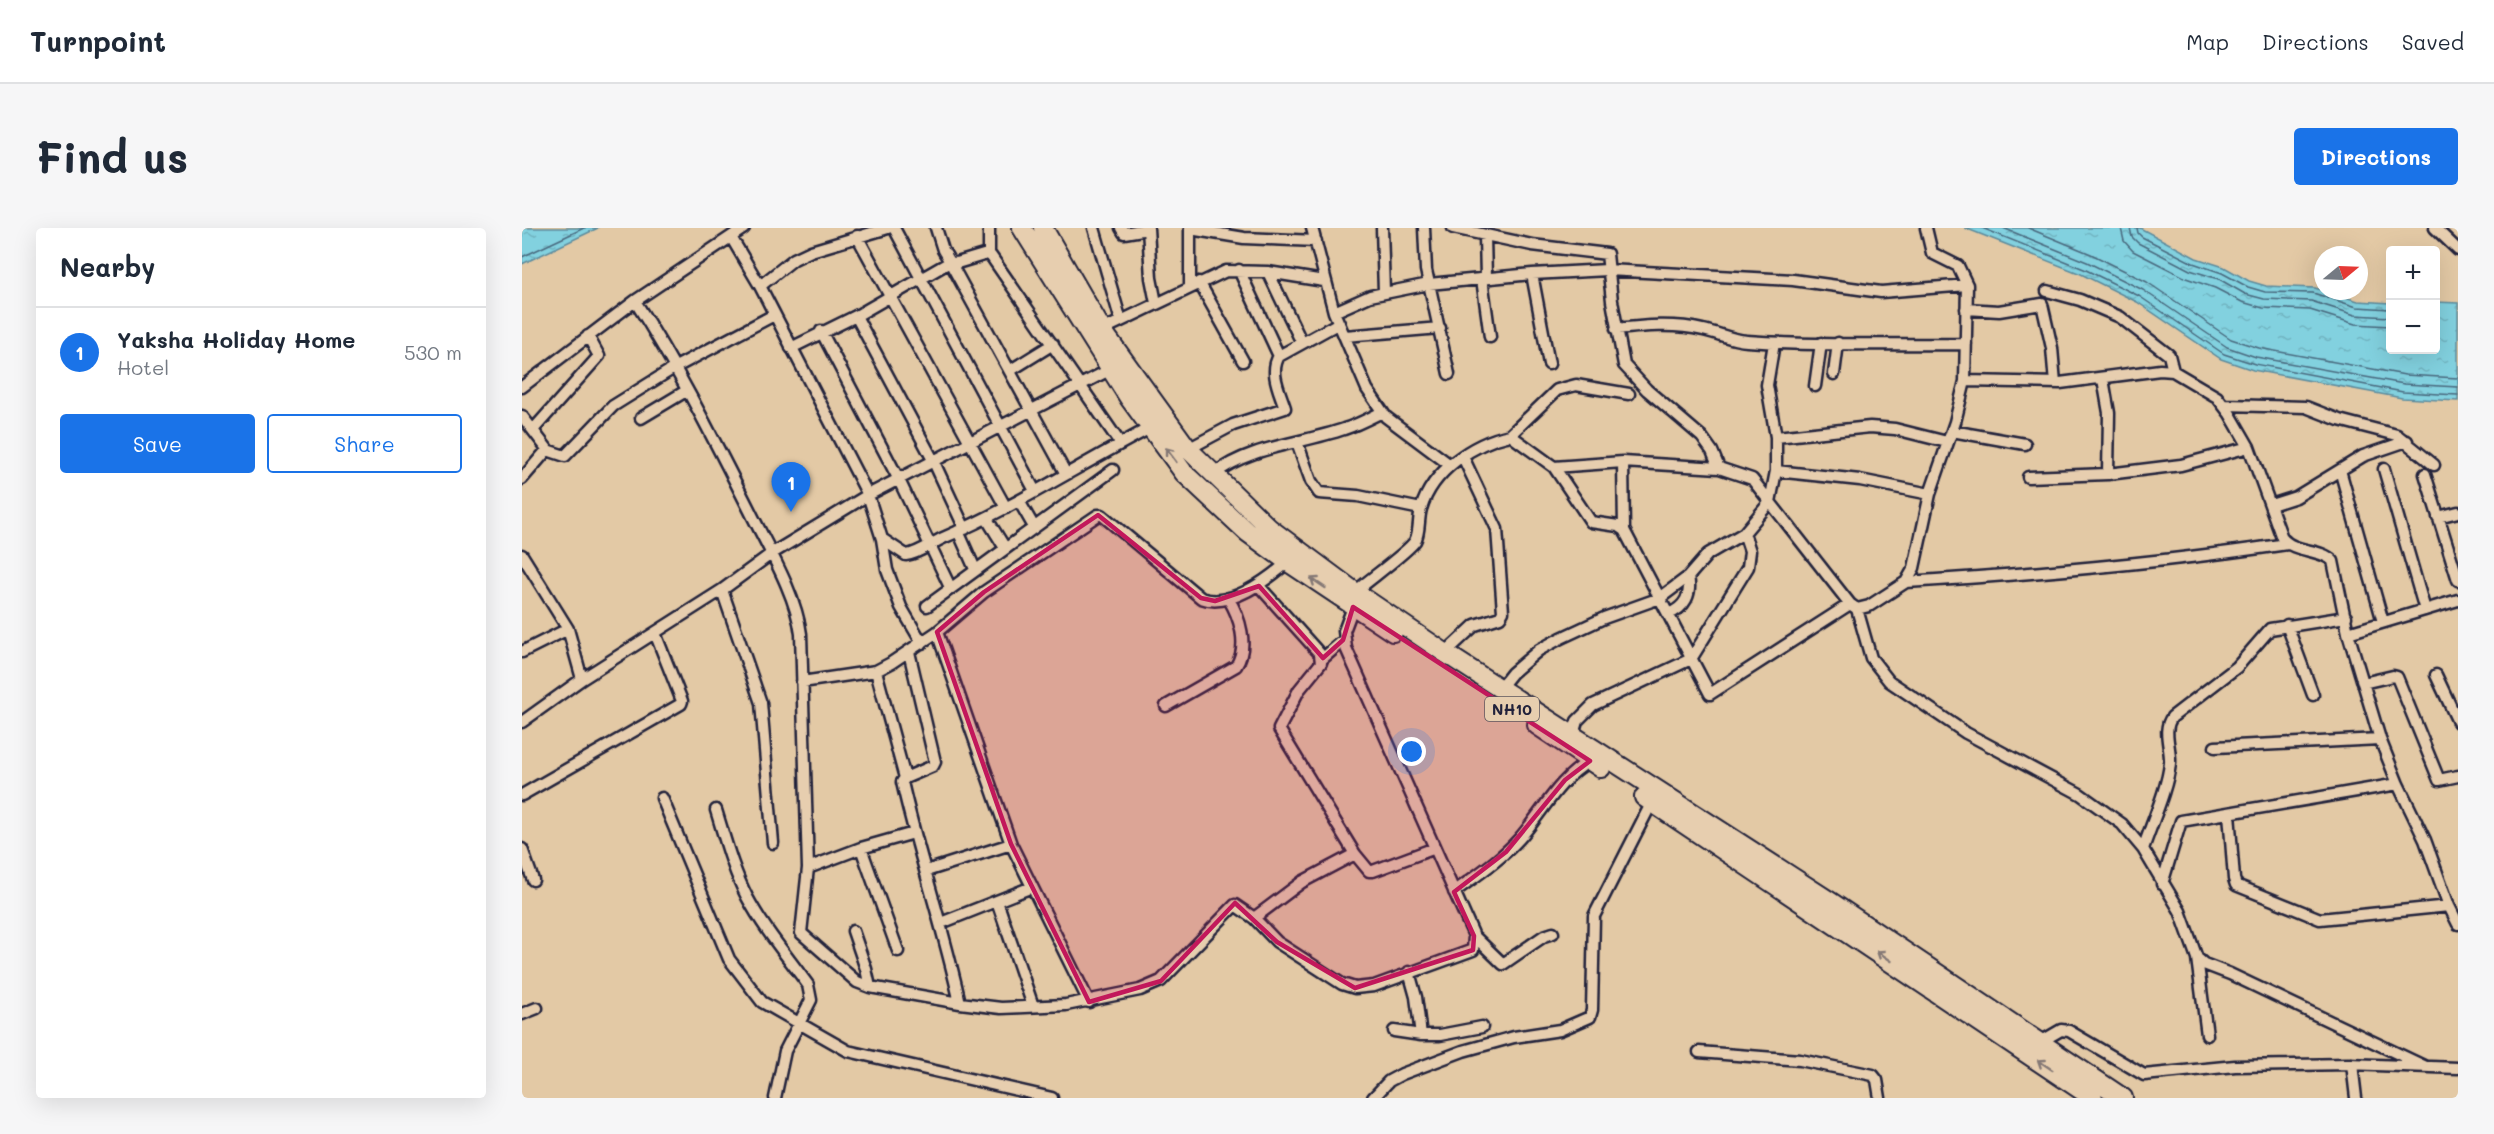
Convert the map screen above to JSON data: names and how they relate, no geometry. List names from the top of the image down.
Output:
{
  "streets": {
    "highway": ["NH10"]
  },
  "north": "right",
  "page": {
    "header": "Turnpoint",
    "nav": ["Map", "Directions", "Saved"],
    "buttons": [
      "Directions",
      ["Save", "Share"]
    ],
    "title": "Find us",
    "heading": "Nearby",
    "map_buttons": ["+", "−"],
    "list": [
      {
        "mark": "1",
        "name": "Yaksha Holiday Home",
        "note": "Hotel",
        "value": "530 m"
      }
    ],
    "pins": "1"
  }
}
